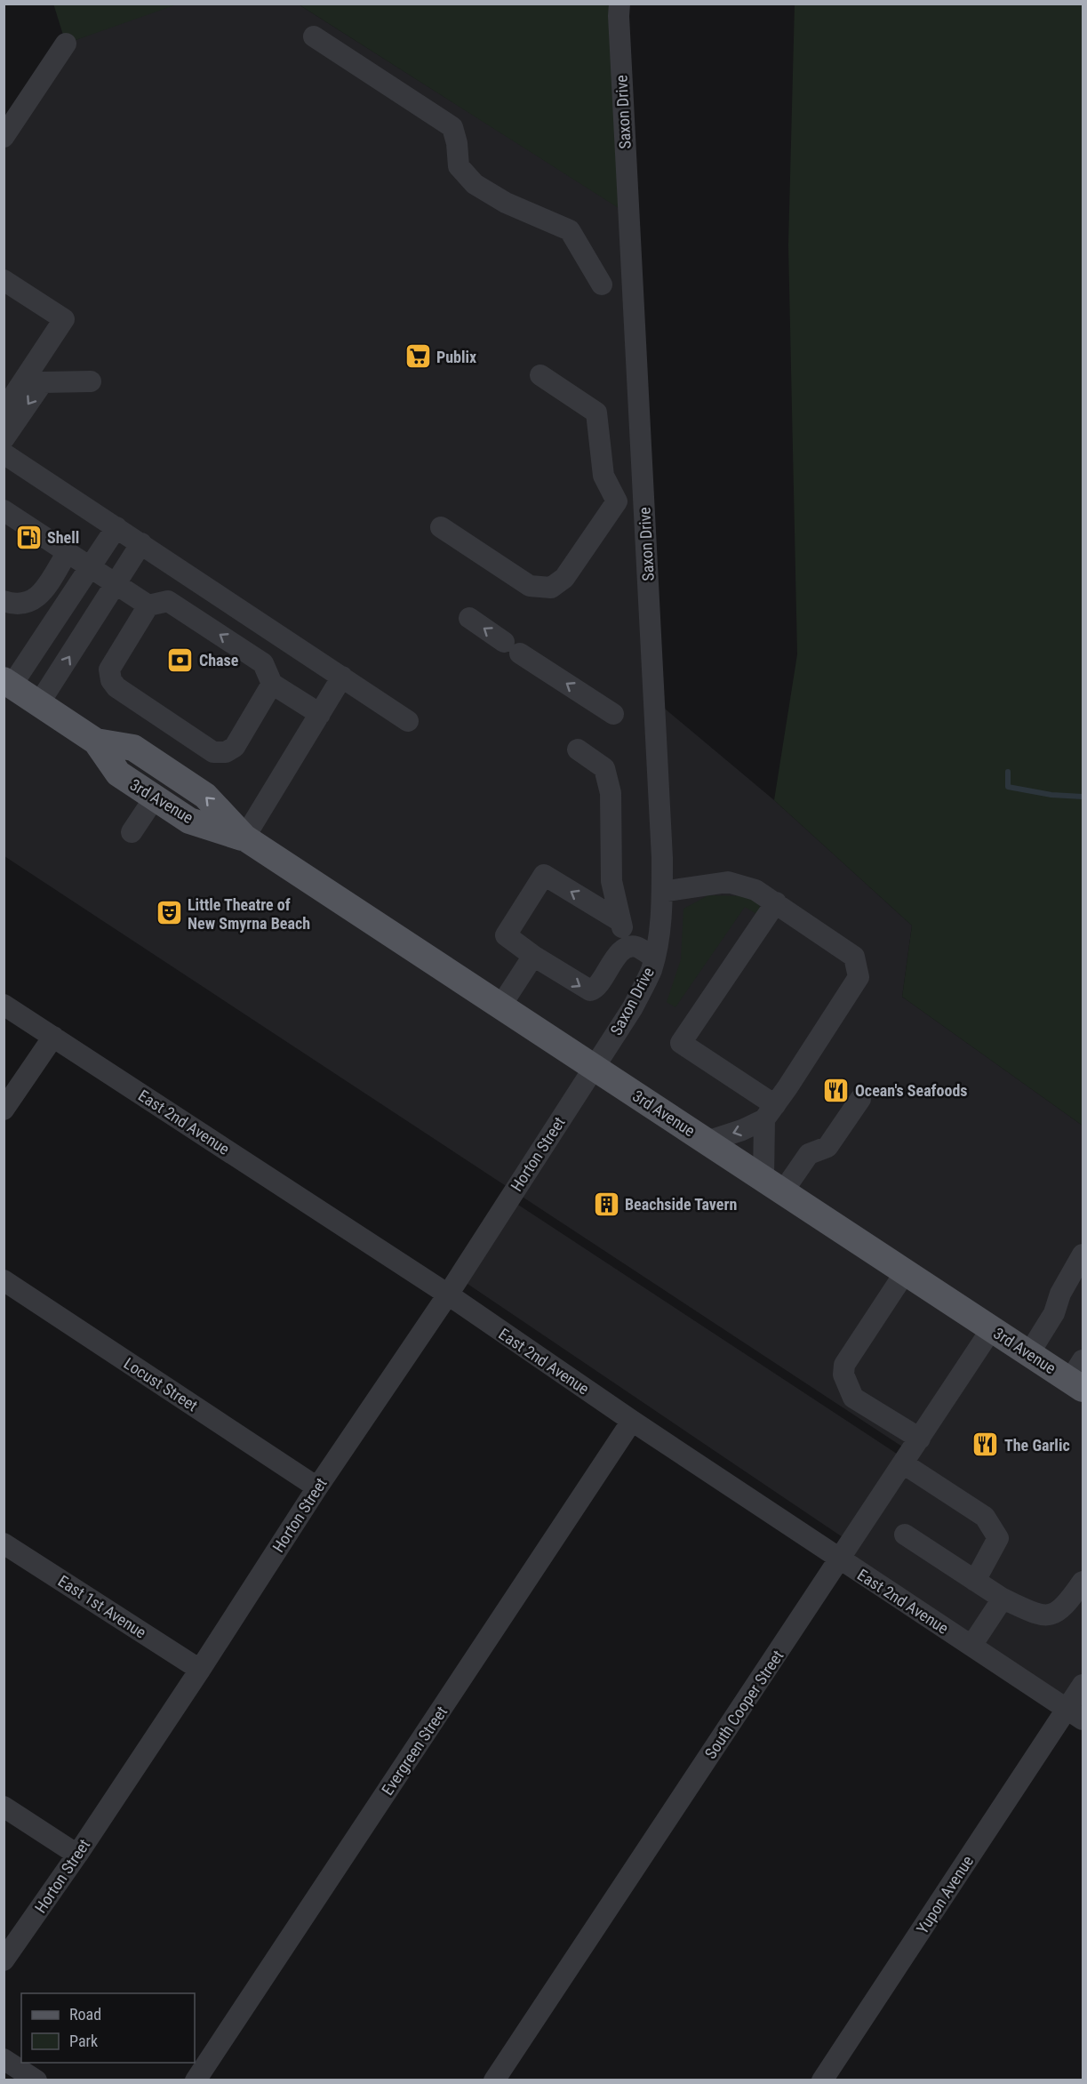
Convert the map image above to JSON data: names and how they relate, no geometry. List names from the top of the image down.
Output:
{
  "streets": {
    "main road": ["3rd Avenue"],
    "street": [
      "Saxon Drive",
      "East 2nd Avenue",
      "Horton Street",
      "Locust Street",
      "East 1st Avenue",
      "South Cooper Street",
      "Evergreen Street",
      "Yupon Avenue"
    ]
  },
  "crossings": [
    ["Saxon Drive", "3rd Avenue"],
    ["Saxon Drive", "Horton Street"],
    ["3rd Avenue", "Horton Street"],
    ["3rd Avenue", "South Cooper Street"],
    ["East 2nd Avenue", "Horton Street"],
    ["East 2nd Avenue", "South Cooper Street"],
    ["East 2nd Avenue", "Evergreen Street"],
    ["East 2nd Avenue", "Yupon Avenue"],
    ["Horton Street", "Locust Street"],
    ["Horton Street", "East 1st Avenue"]
  ],
  "places": {
    "supermarket": ["Publix"],
    "fuel station": ["Shell"],
    "bank": ["Chase"],
    "theatre": ["Little Theatre of New Smyrna Beach"],
    "restaurant": ["Ocean's Seafoods", "The Garlic"],
    "building": ["Beachside Tavern"]
  },
  "legend": ["Road", "Park"]
}
